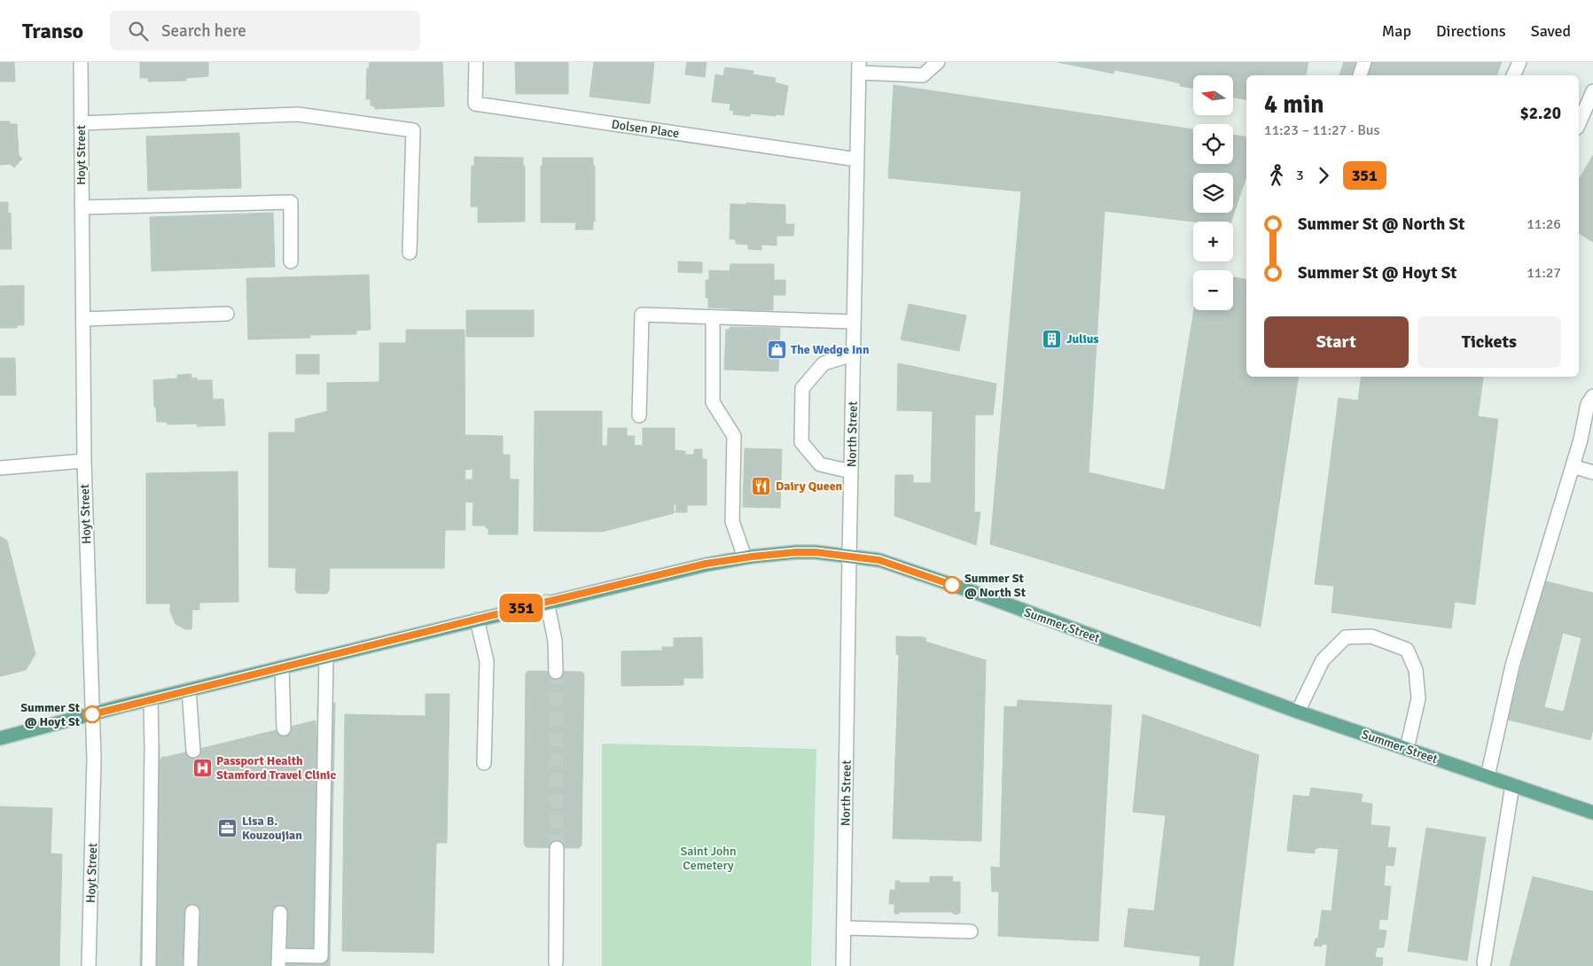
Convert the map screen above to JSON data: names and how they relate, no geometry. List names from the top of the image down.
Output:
{
  "streets": {
    "main road": ["Summer Street"],
    "street": ["Dolsen Place", "Hoyt Street", "North Street"]
  },
  "crossings": [
    ["Dolsen Place", "North Street"],
    ["Hoyt Street", "Summer Street"],
    ["North Street", "Summer Street"]
  ],
  "parks": ["Saint John Cemetery"],
  "places": {
    "building": ["Julius"],
    "shop": ["The Wedge Inn"],
    "restaurant": ["Dairy Queen"],
    "other": ["Summer St @ North St", "Summer St @ Hoyt St"],
    "hospital": ["Passport Health Stamford Travel Clinic"],
    "office": ["Lisa B. Kouzoujian"]
  },
  "lines": ["bus line 351"],
  "north": "left",
  "page": {
    "header": "Transo",
    "search": "Search here",
    "nav": ["Map", "Directions", "Saved"],
    "on_map": "351",
    "map_buttons": ["+", "−"],
    "heading": ["4 min", "11:23 – 11:27 · Bus", "$2.20"],
    "legs": ["3", "351"],
    "list": [
      {
        "name": "Summer St @ North St",
        "value": "11:26"
      },
      {
        "name": "Summer St @ Hoyt St",
        "value": "11:27"
      }
    ],
    "buttons": ["Start", "Tickets"]
  }
}
